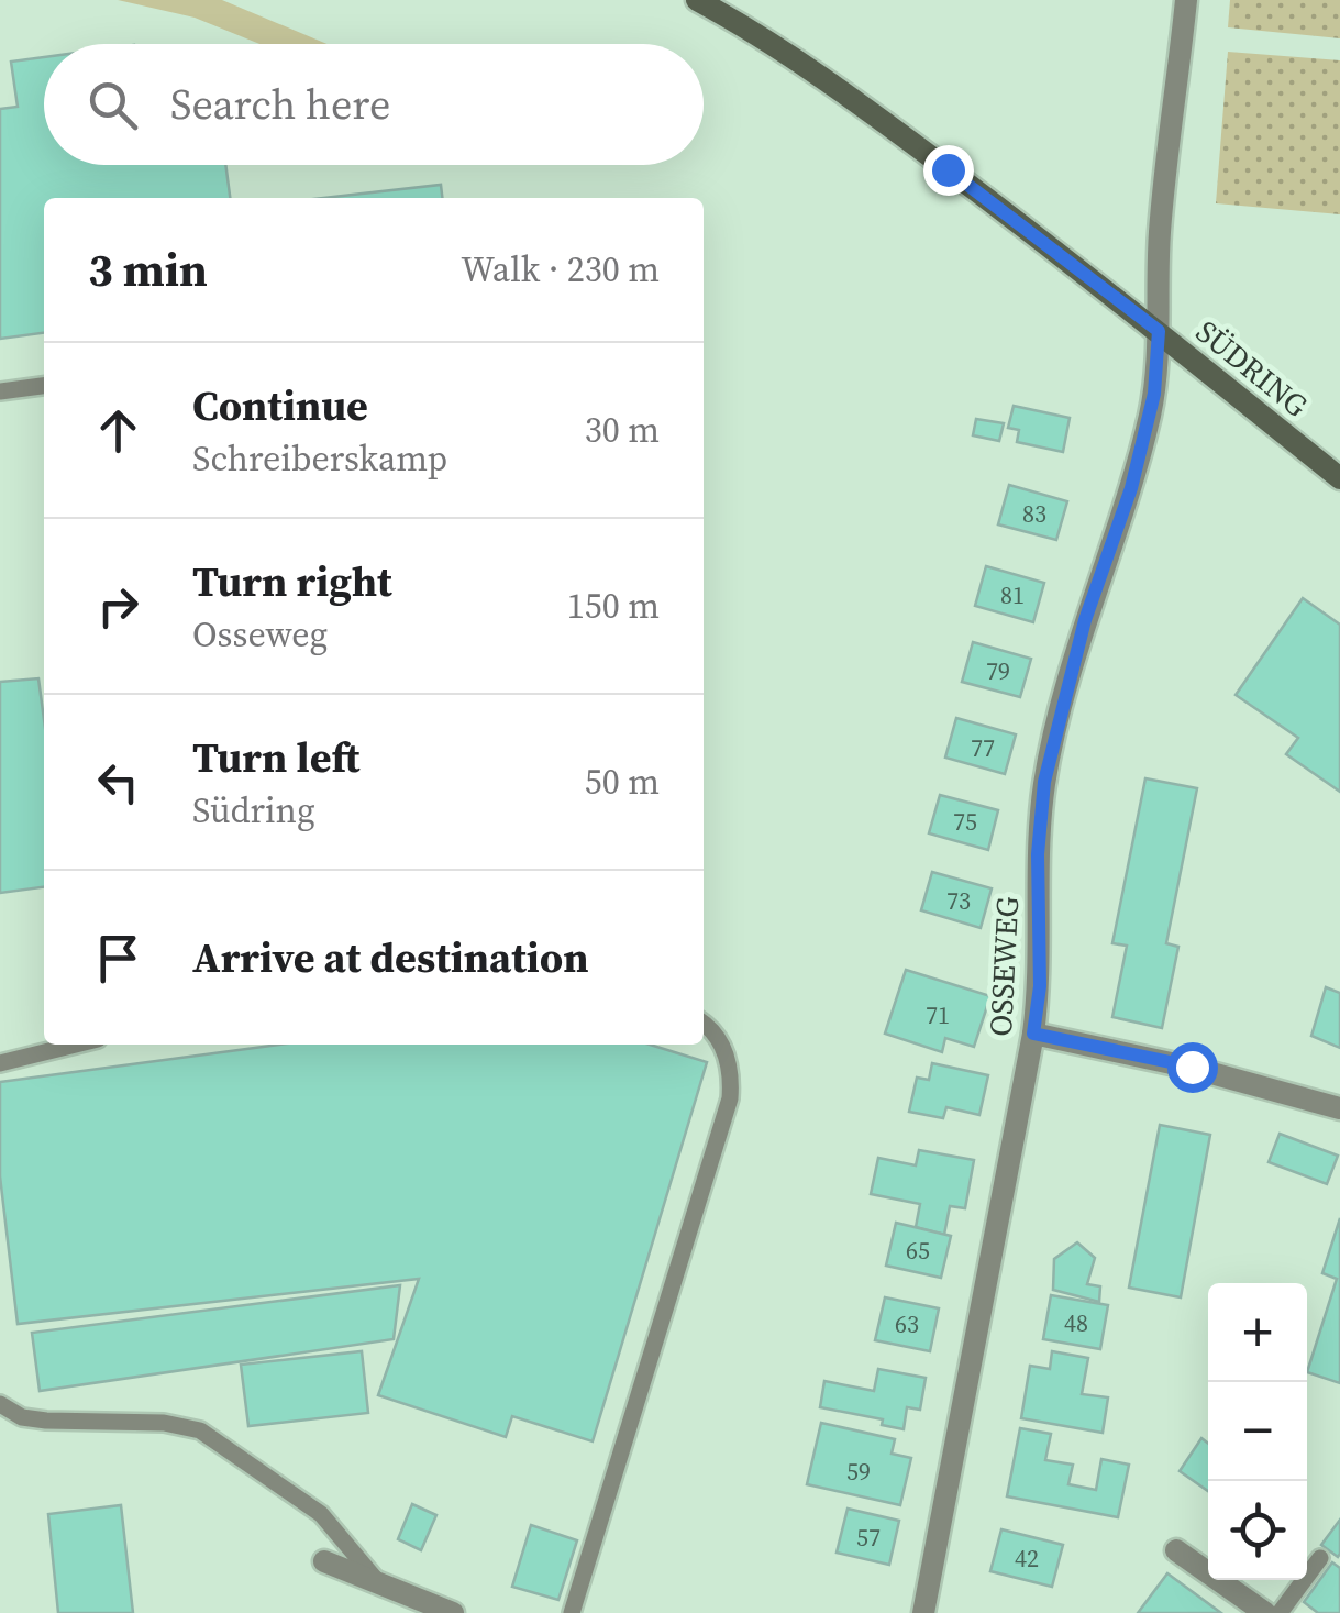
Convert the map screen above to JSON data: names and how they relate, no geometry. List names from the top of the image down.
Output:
{
  "streets": {
    "main road": ["SÜDRING"],
    "street": ["OSSEWEG"]
  },
  "crossings": [
    ["SÜDRING", "OSSEWEG"]
  ],
  "house_numbers": [
    "83",
    "81",
    "79",
    "77",
    "75",
    "73",
    "71",
    "65",
    "48",
    "63",
    "59",
    "57",
    "42"
  ],
  "page": {
    "search": "Search here",
    "heading": ["3 min", "Walk · 230 m"],
    "list": [
      ["Continue", "Schreiberskamp", "30 m"],
      ["Turn right", "Osseweg", "150 m"],
      ["Turn left", "Südring", "50 m"],
      "Arrive at destination"
    ],
    "map_buttons": ["+", "−"]
  }
}
